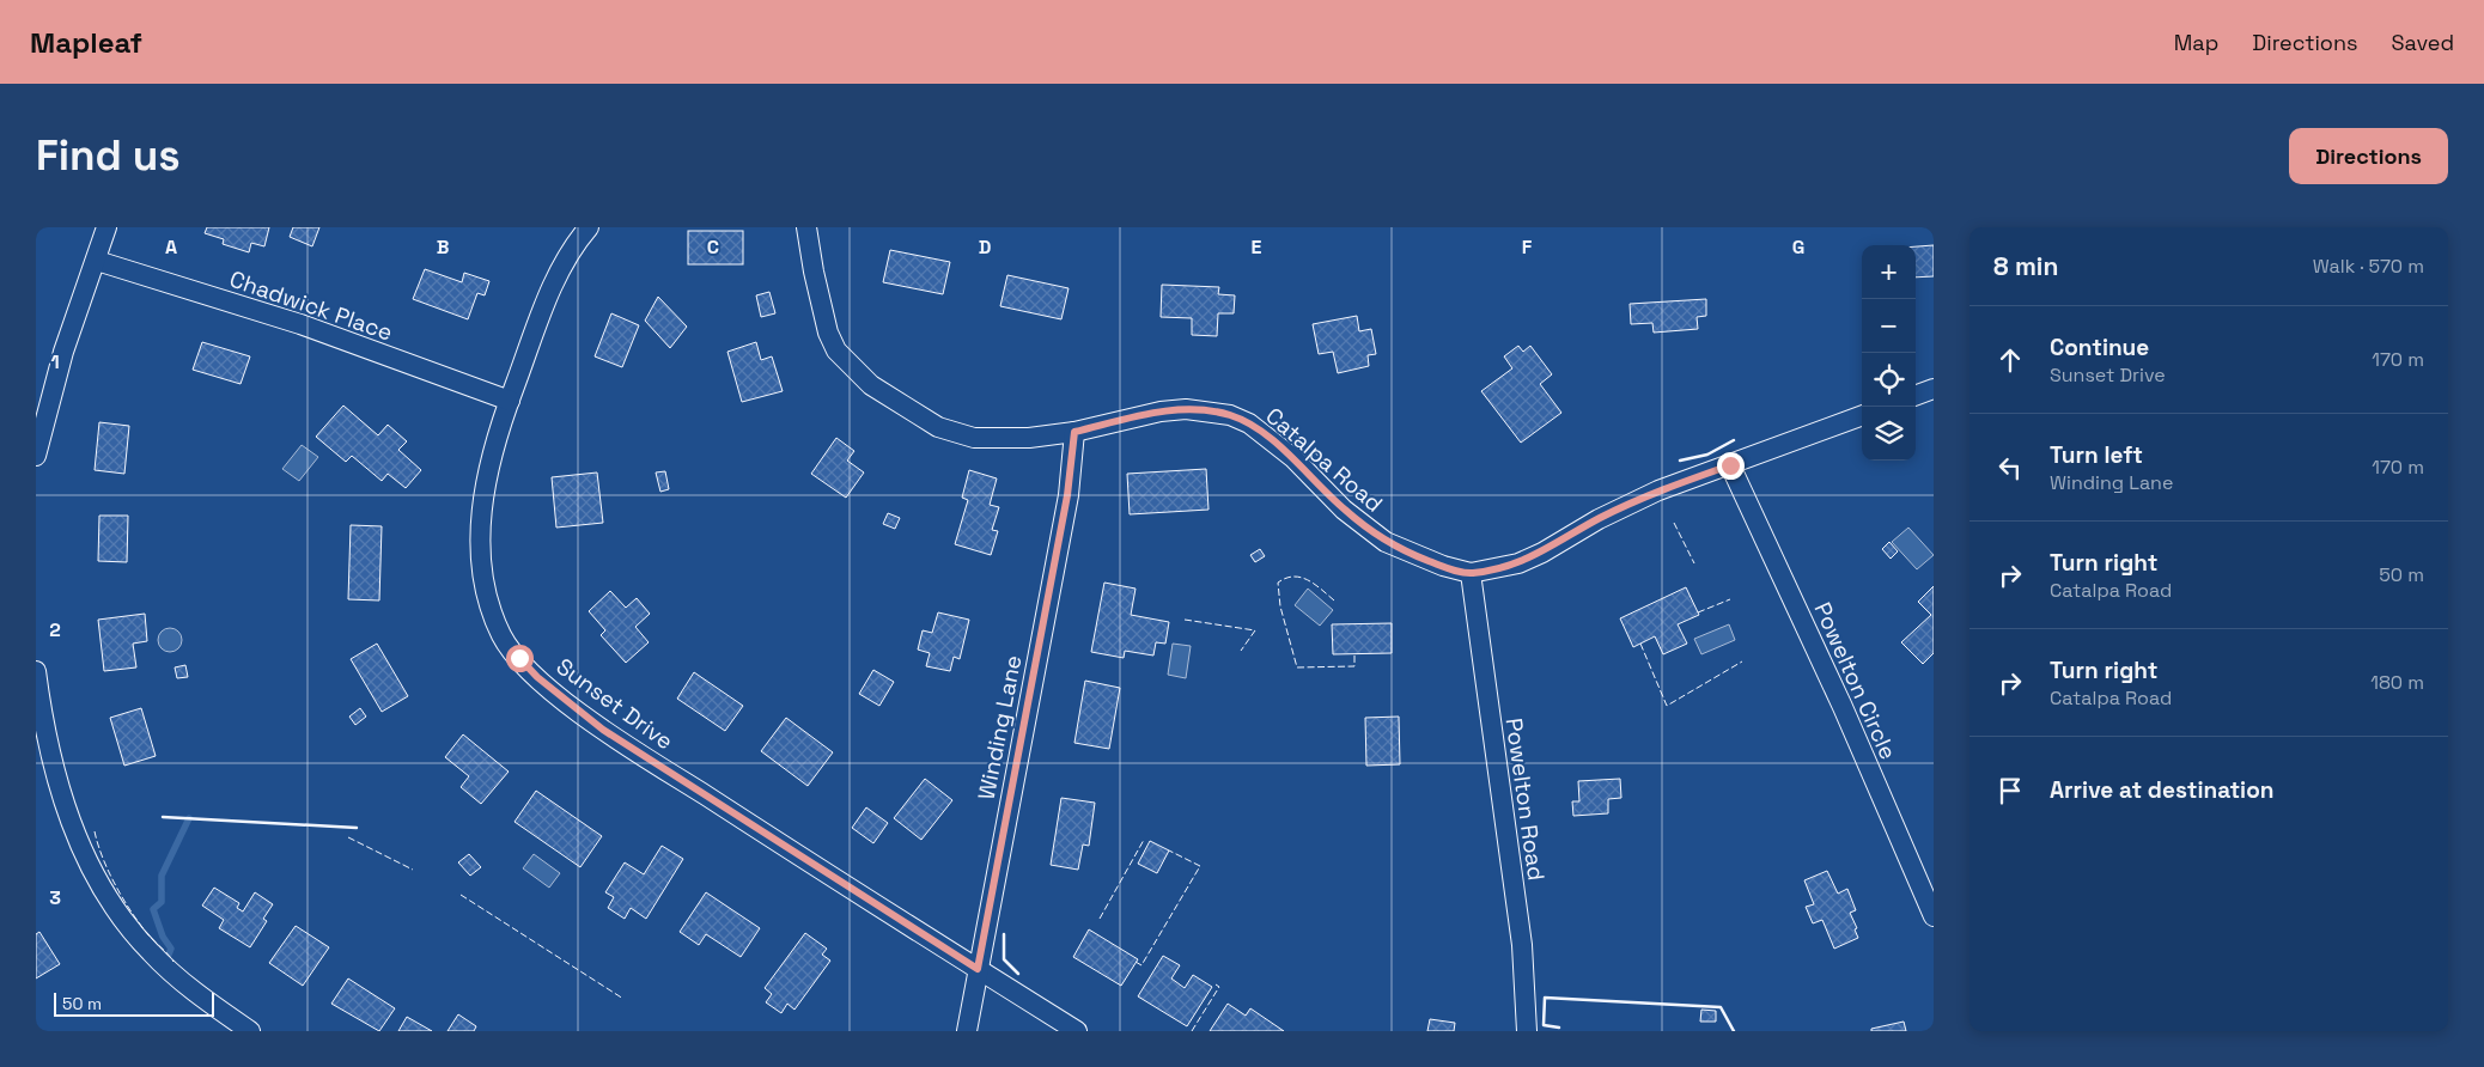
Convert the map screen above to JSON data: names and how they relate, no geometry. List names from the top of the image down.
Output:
{
  "streets": {
    "street": [
      "Chadwick Place",
      "Catalpa Road",
      "Powelton Circle",
      "Sunset Drive",
      "Winding Lane",
      "Powelton Road"
    ]
  },
  "crossings": [
    ["Chadwick Place", "Sunset Drive"],
    ["Catalpa Road", "Powelton Circle"],
    ["Catalpa Road", "Winding Lane"],
    ["Catalpa Road", "Powelton Road"],
    ["Sunset Drive", "Winding Lane"]
  ],
  "scale_bar": "50 m",
  "page": {
    "header": "Mapleaf",
    "nav": ["Map", "Directions", "Saved"],
    "buttons": "Directions",
    "title": "Find us",
    "heading": ["8 min", "Walk · 570 m"],
    "map_buttons": ["+", "−"],
    "list": [
      ["Continue", "Sunset Drive", "170 m"],
      ["Turn left", "Winding Lane", "170 m"],
      ["Turn right", "Catalpa Road", "50 m"],
      ["Turn right", "Catalpa Road", "180 m"],
      "Arrive at destination"
    ],
    "scale": "50 m"
  },
  "grid": {
    "columns": [
      "A",
      "B",
      "C",
      "D",
      "E",
      "F",
      "G"
    ],
    "rows": ["1", "2", "3"]
  }
}
